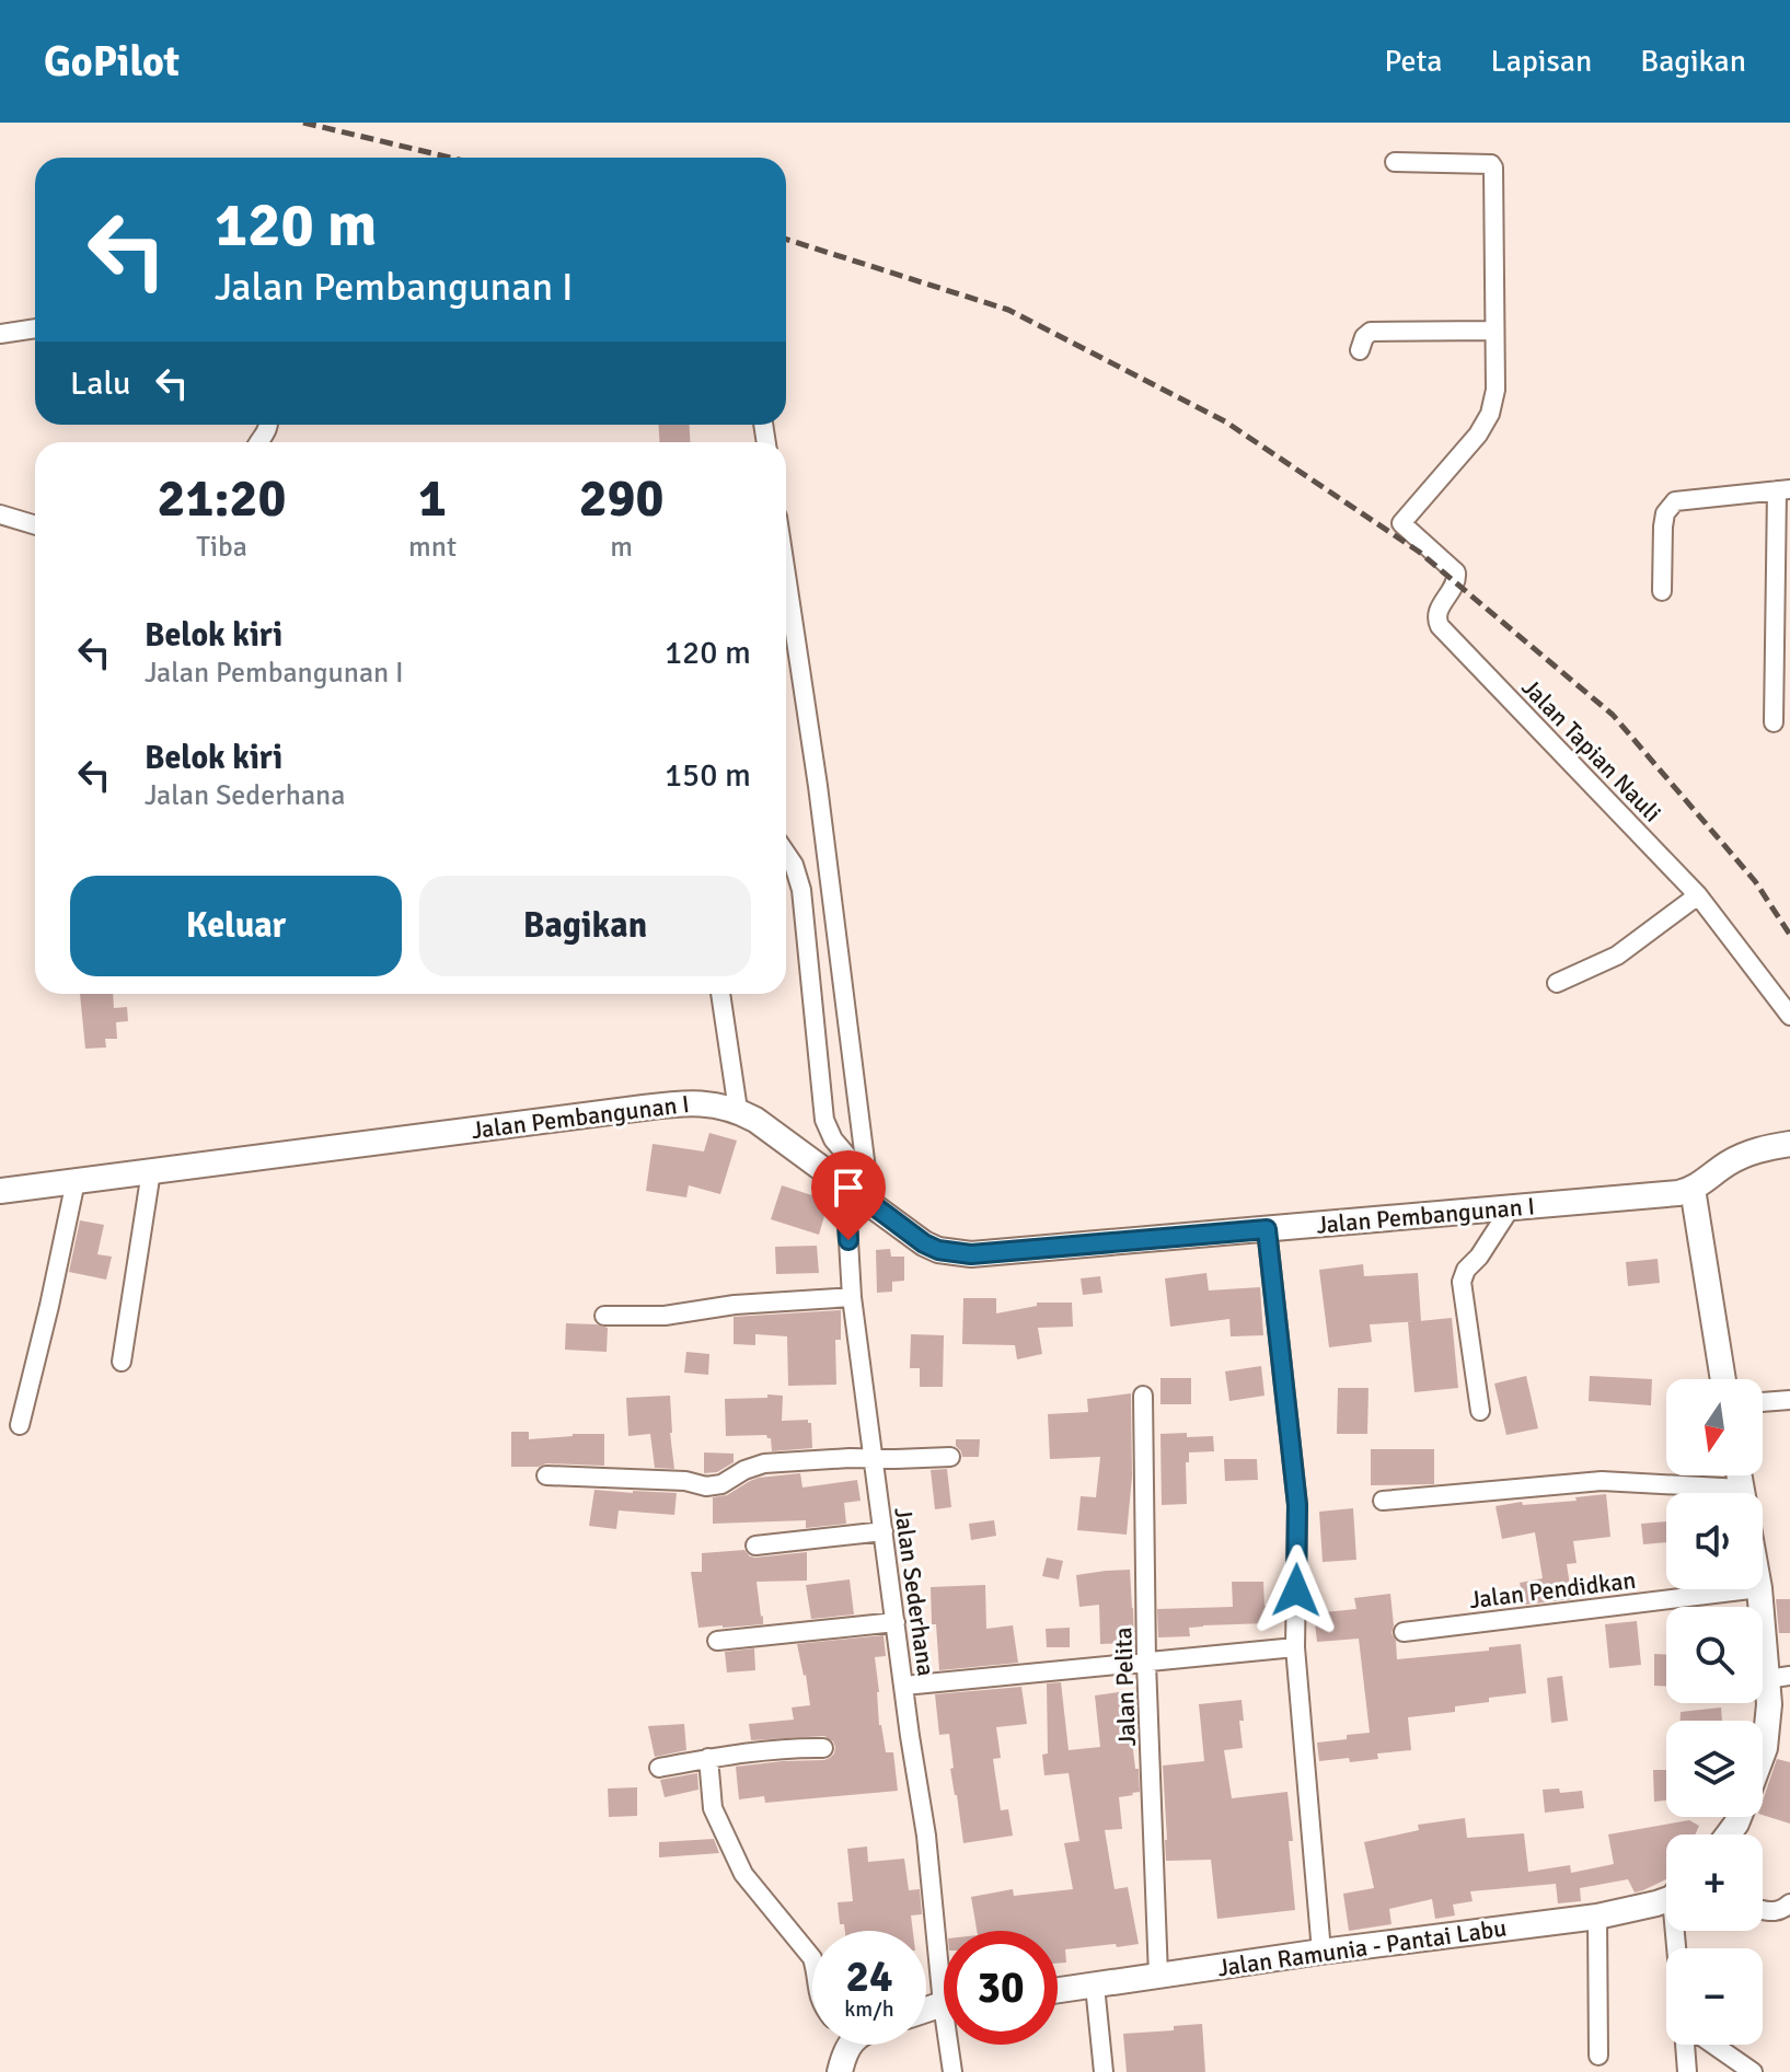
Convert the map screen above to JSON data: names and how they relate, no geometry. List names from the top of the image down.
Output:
{
  "streets": {
    "main road": ["Jalan Pembangunan I", "Jalan Ramunia - Pantai Labu"],
    "street": [
      "Jalan Tapian Nauli",
      "Jalan Pendidkan",
      "Jalan Sederhana",
      "Jalan Pelita"
    ]
  },
  "crossings": [
    ["Jalan Pembangunan I", "Jalan Sederhana"],
    ["Jalan Pelita", "Jalan Ramunia - Pantai Labu"]
  ],
  "north": "bottom",
  "page": {
    "header": "GoPilot",
    "nav": ["Peta", "Lapisan", "Bagikan"],
    "turn": ["120 m", "Jalan Pembangunan I"],
    "then": "Lalu",
    "eta": [
      "21:20",
      "Tiba",
      "1",
      "mnt",
      "290",
      "m"
    ],
    "list": [
      {
        "name": "Belok kiri",
        "note": "Jalan Pembangunan I",
        "value": "120 m"
      },
      {
        "name": "Belok kiri",
        "note": "Jalan Sederhana",
        "value": "150 m"
      }
    ],
    "buttons": ["Keluar", "Bagikan"],
    "map_buttons": ["+", "−"],
    "speed": "24 km/h",
    "limit": "30"
  }
}
